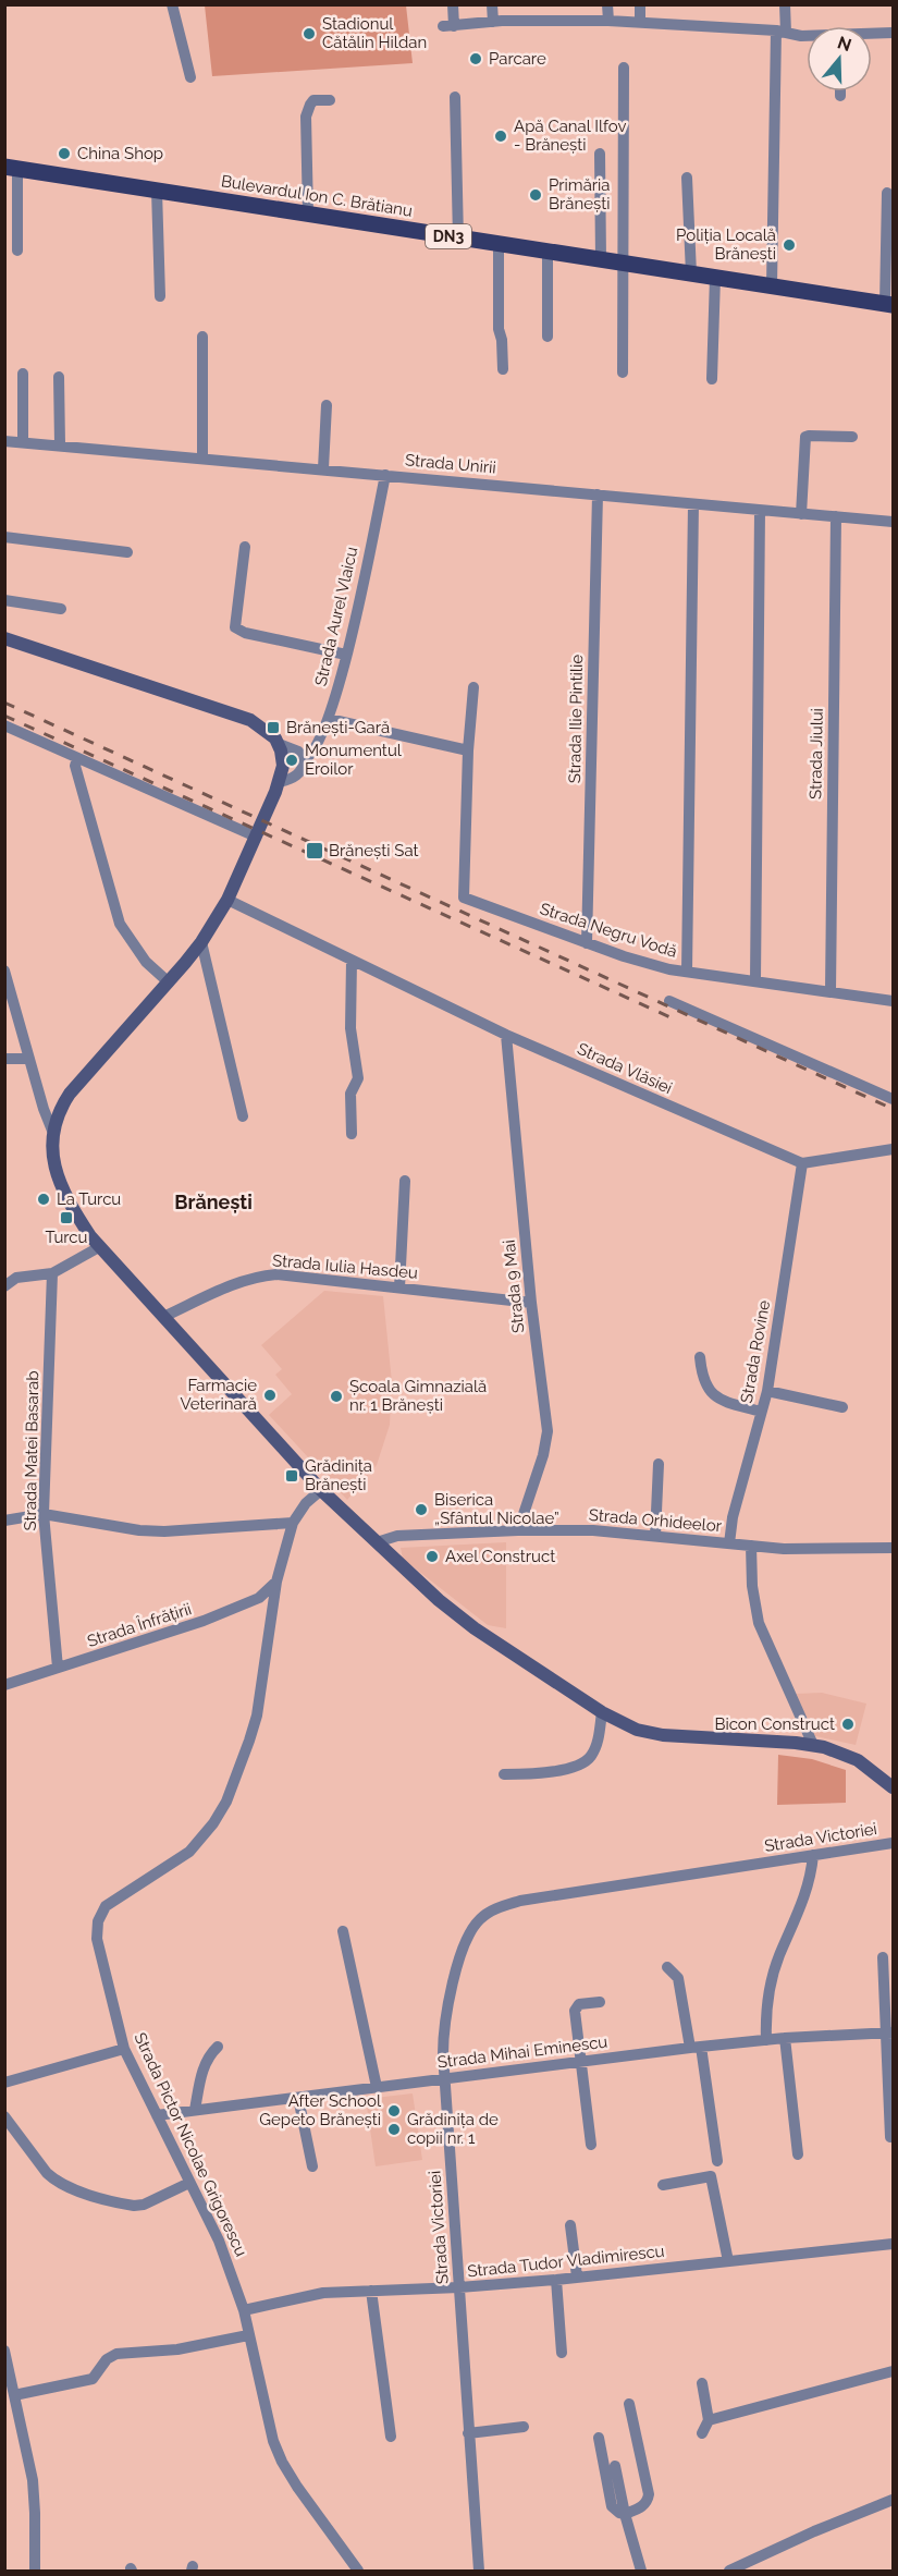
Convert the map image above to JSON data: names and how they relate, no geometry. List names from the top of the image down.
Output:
{
  "streets": {
    "main road": ["Bulevardul Ion C. Brătianu", "DN3"],
    "street": [
      "Strada Unirii",
      "Strada Aurel Vlaicu",
      "Strada Ilie Pintilie",
      "Strada Jiului",
      "Strada Negru Vodă",
      "Strada Vlăsiei",
      "Strada Iulia Hasdeu",
      "Strada 9 Mai",
      "Strada Rovine",
      "Strada Matei Basarab",
      "Strada Orhideelor",
      "Strada Înfrățirii",
      "Strada Victoriei",
      "Strada Mihai Eminescu",
      "Strada Pictor Nicolae Grigorescu",
      "Strada Tudor Vladimirescu"
    ]
  },
  "crossings": [
    ["Strada Unirii", "Strada Aurel Vlaicu"],
    ["Strada Unirii", "Strada Ilie Pintilie"],
    ["Strada Unirii", "Strada Jiului"],
    ["Strada Ilie Pintilie", "Strada Negru Vodă"],
    ["Strada Jiului", "Strada Negru Vodă"],
    ["Strada Vlăsiei", "Strada 9 Mai"],
    ["Strada Vlăsiei", "Strada Rovine"],
    ["Strada Iulia Hasdeu", "Strada 9 Mai"],
    ["Strada 9 Mai", "Strada Orhideelor"],
    ["Strada Rovine", "Strada Orhideelor"],
    ["Strada Matei Basarab", "Strada Înfrățirii"],
    ["Strada Înfrățirii", "Strada Pictor Nicolae Grigorescu"],
    ["Strada Victoriei", "Strada Mihai Eminescu"],
    ["Strada Victoriei", "Strada Tudor Vladimirescu"],
    ["Strada Mihai Eminescu", "Strada Pictor Nicolae Grigorescu"],
    ["Strada Pictor Nicolae Grigorescu", "Strada Tudor Vladimirescu"]
  ],
  "districts": ["Brănești"],
  "places": {
    "other": [
      "Stadionul Cătălin Hildan",
      "Parcare",
      "Apă Canal Ilfov - Brănești",
      "China Shop",
      "Primăria Brănești",
      "Poliția Locală Brănești",
      "Monumentul Eroilor",
      "La Turcu",
      "Farmacie Veterinară",
      "Școala Gimnazială nr. 1 Brănești",
      "Biserica „Sfântul Nicolae”",
      "Axel Construct",
      "Bicon Construct",
      "After School Gepeto Brănești",
      "Grădinița de copii nr. 1"
    ],
    "transit": [
      "Brănești-Gară",
      "Brănești Sat",
      "Turcu",
      "Grădinița Brănești"
    ]
  },
  "north": "top"
}
